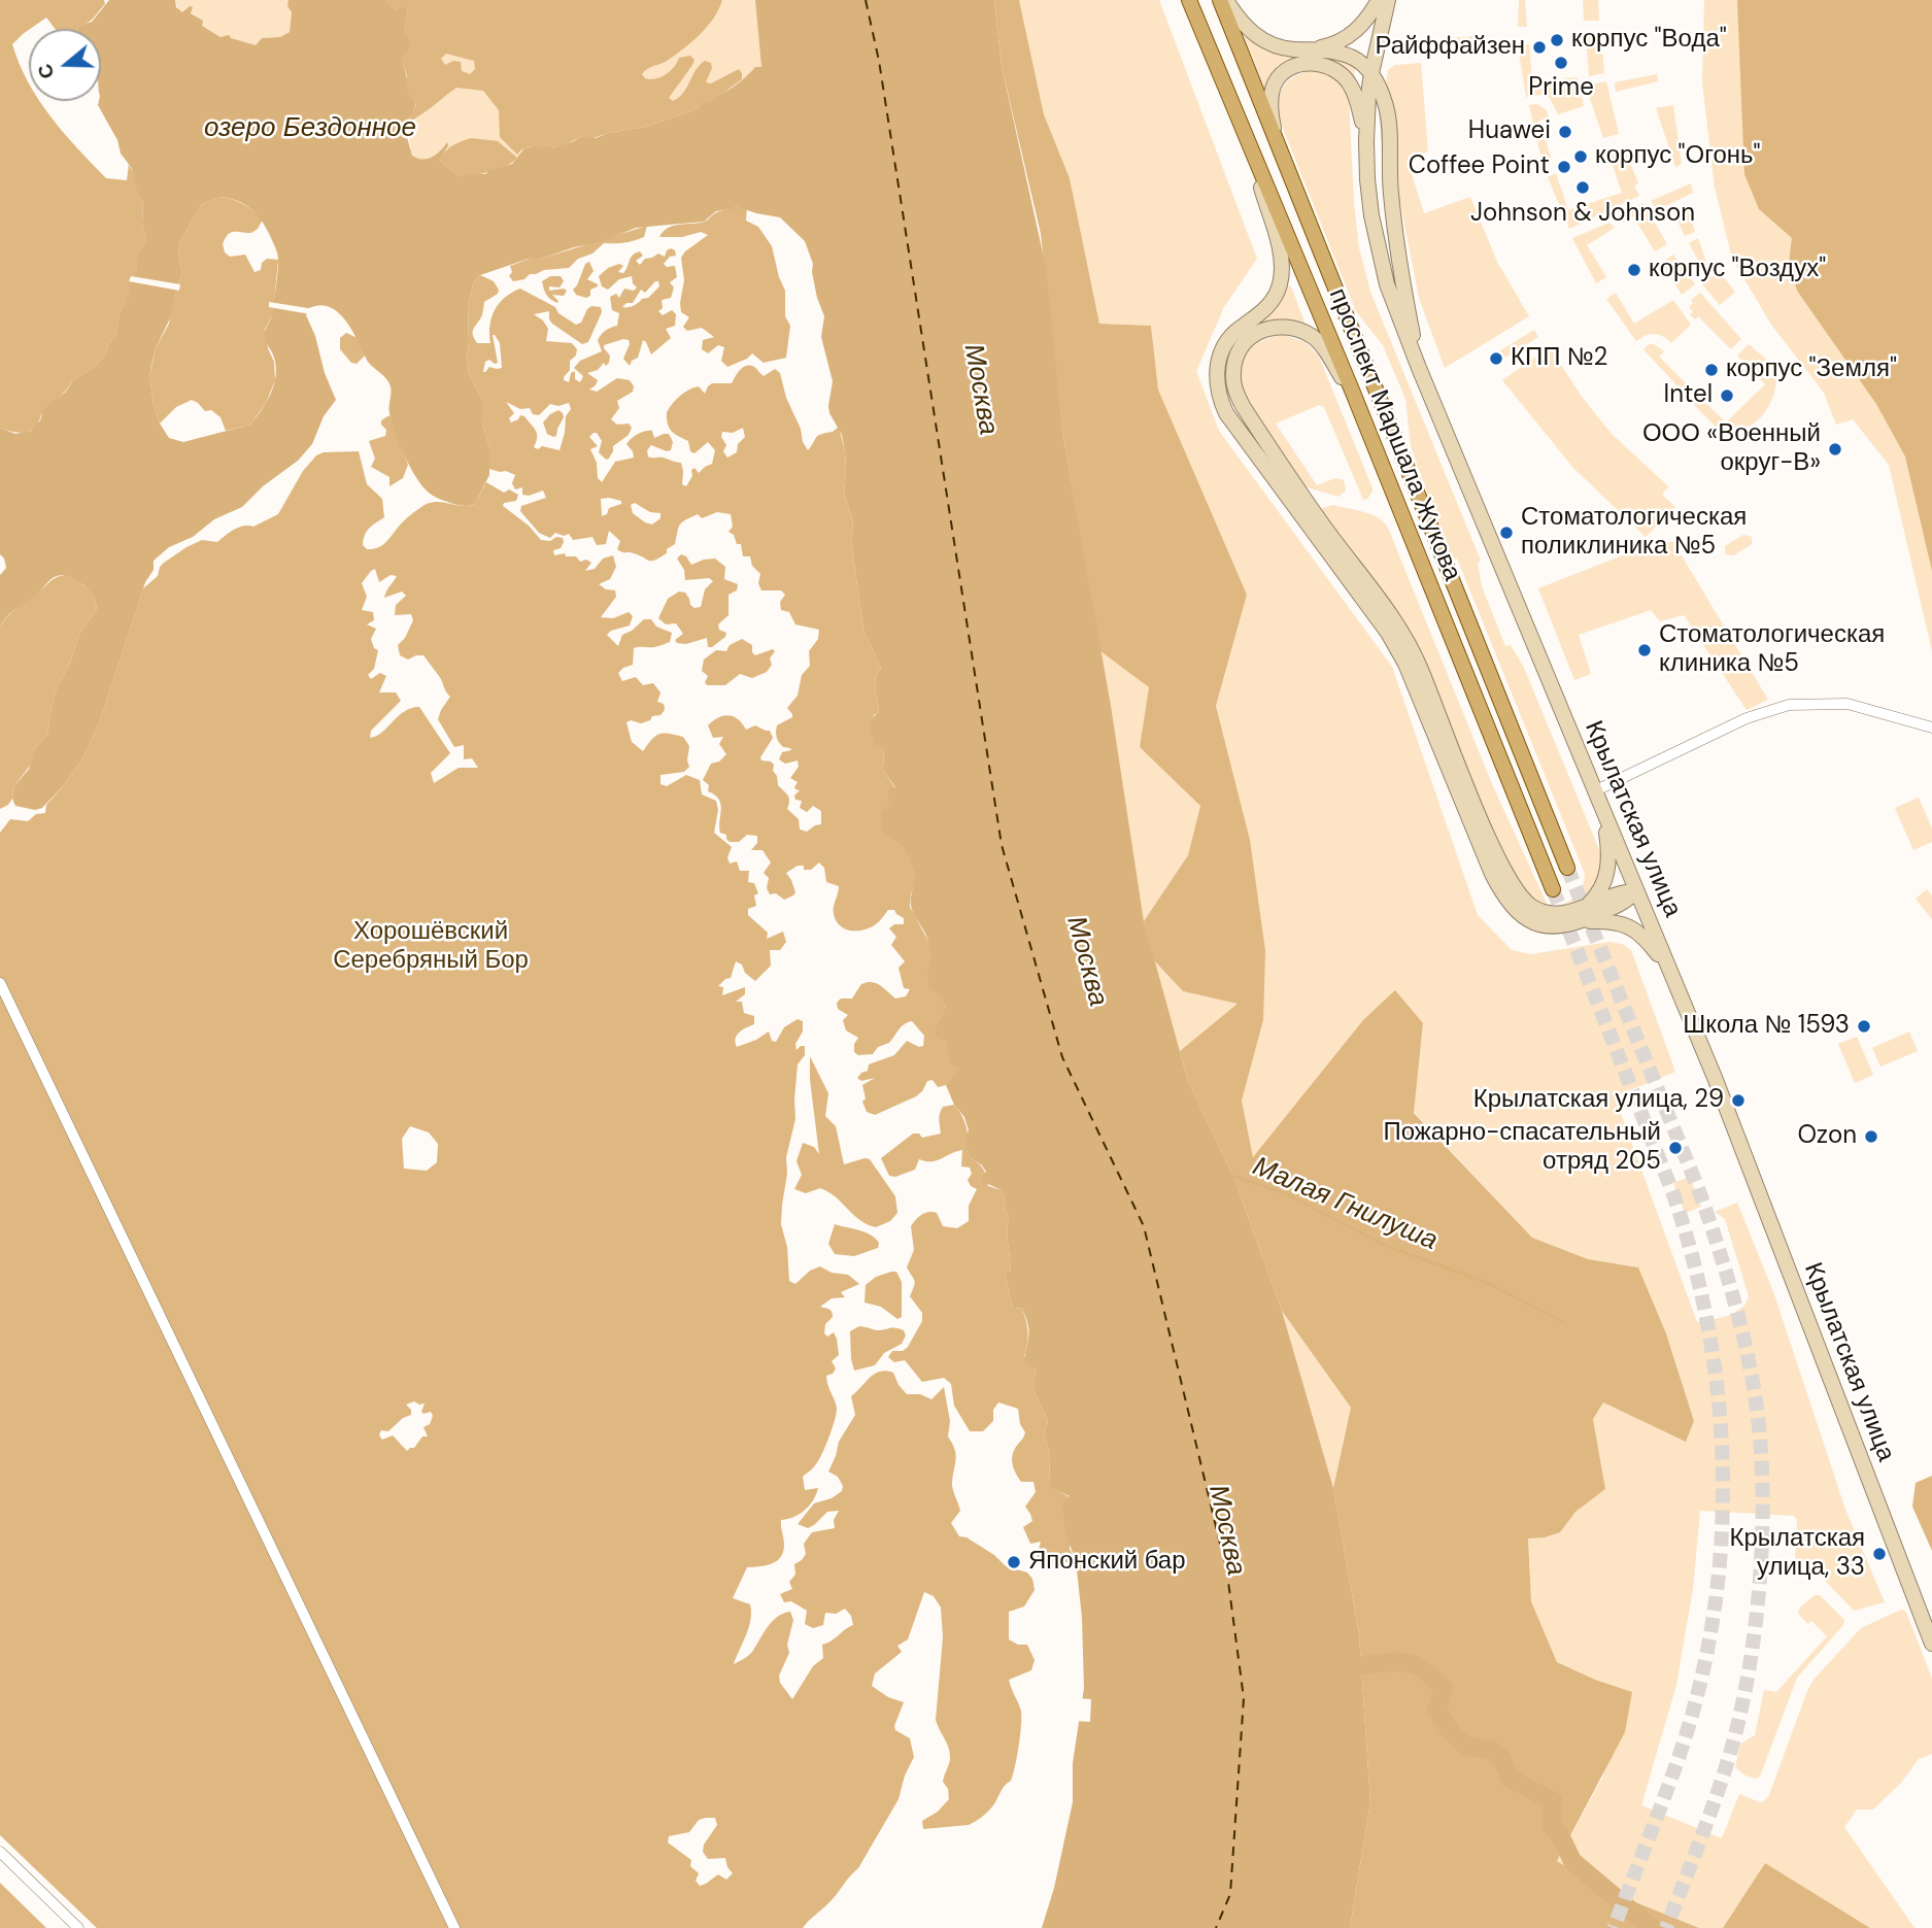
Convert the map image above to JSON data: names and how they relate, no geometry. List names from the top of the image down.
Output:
{
  "streets": {
    "main road": ["проспект Маршала Жукова", "Крылатская улица"]
  },
  "water": ["озеро Бездонное", "Москва", "Малая Гнилуша"],
  "parks": ["Хорошёвский Серебряный Бор"],
  "places": [
    "корпус \"Вода\"",
    "Райффайзен",
    "Prime",
    "Huawei",
    "корпус \"Огонь\"",
    "Coffee Point",
    "Johnson & Johnson",
    "корпус \"Воздух\"",
    "КПП №2",
    "корпус \"Земля\"",
    "Intel",
    "ООО «Военный округ-В»",
    "Стоматологическая поликлиника №5",
    "Стоматологическая клиника №5",
    "Школа № 1593",
    "Крылатская улица, 29",
    "Ozon",
    "Пожарно-спасательный отряд 205",
    "Крылатская улица, 33",
    "Японский бар"
  ],
  "north": "left"
}
